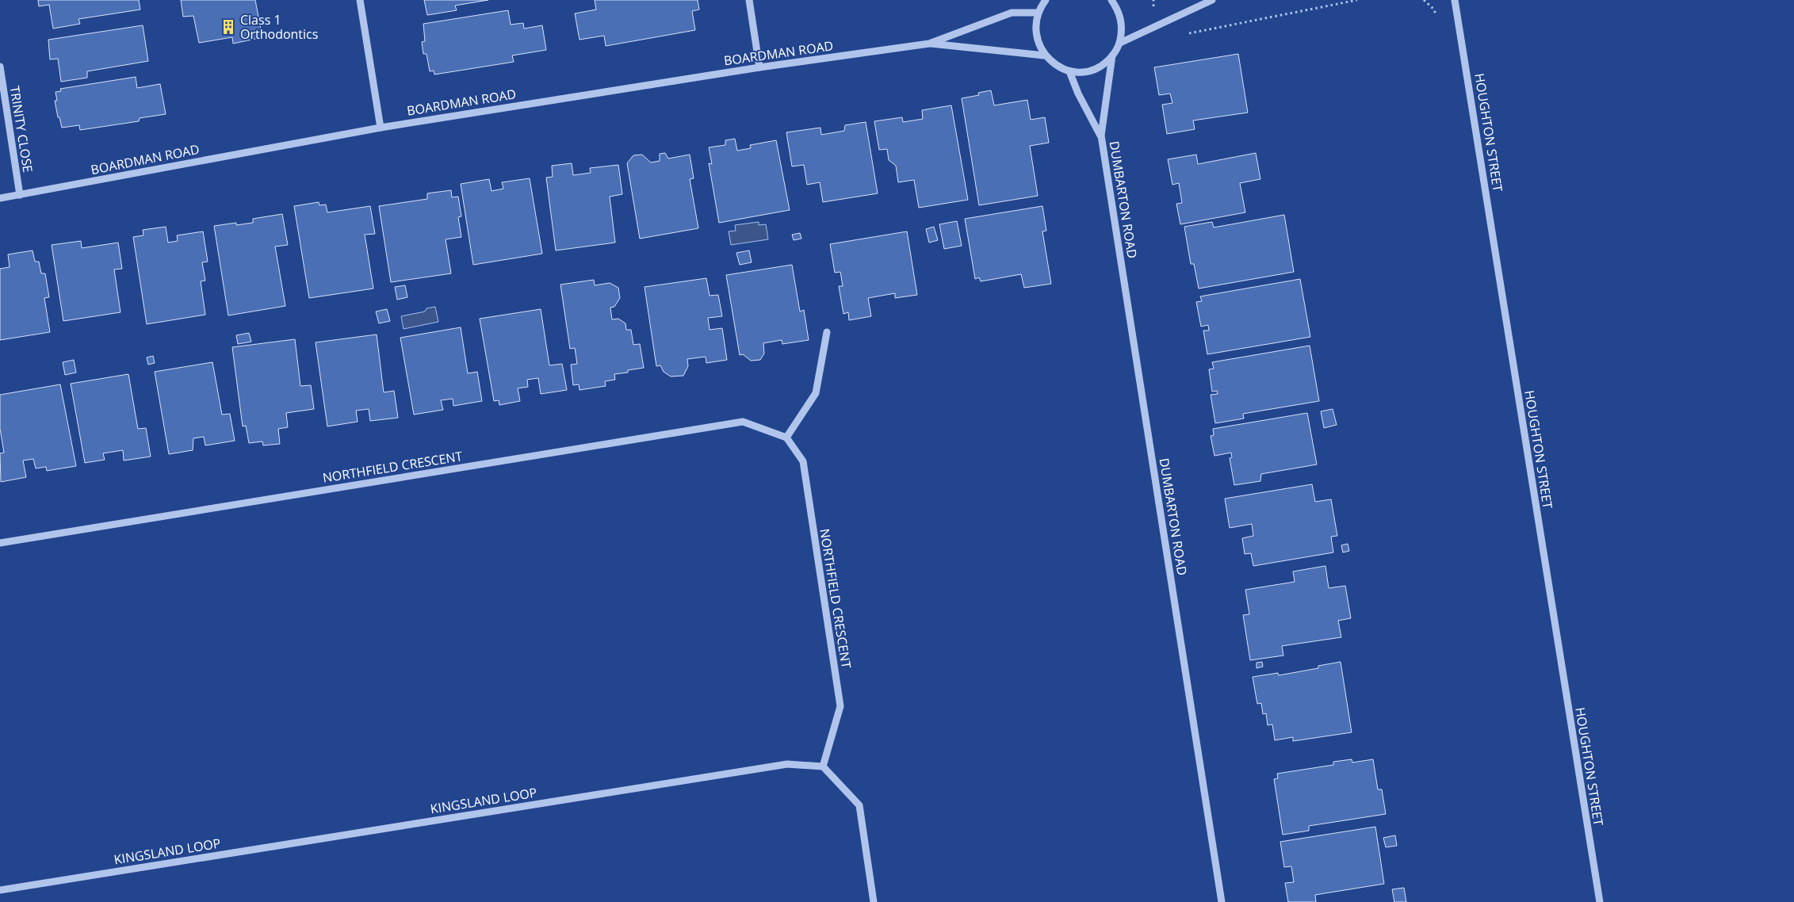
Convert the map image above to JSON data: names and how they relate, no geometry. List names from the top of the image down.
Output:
{
  "streets": {
    "street": [
      "BOARDMAN ROAD",
      "TRINITY CLOSE",
      "HOUGHTON STREET",
      "DUMBARTON ROAD",
      "NORTHFIELD CRESCENT",
      "KINGSLAND LOOP"
    ]
  },
  "crossings": [
    ["BOARDMAN ROAD", "TRINITY CLOSE"],
    ["NORTHFIELD CRESCENT", "KINGSLAND LOOP"]
  ],
  "places": {
    "building": ["Class 1 Orthodontics"]
  }
}
